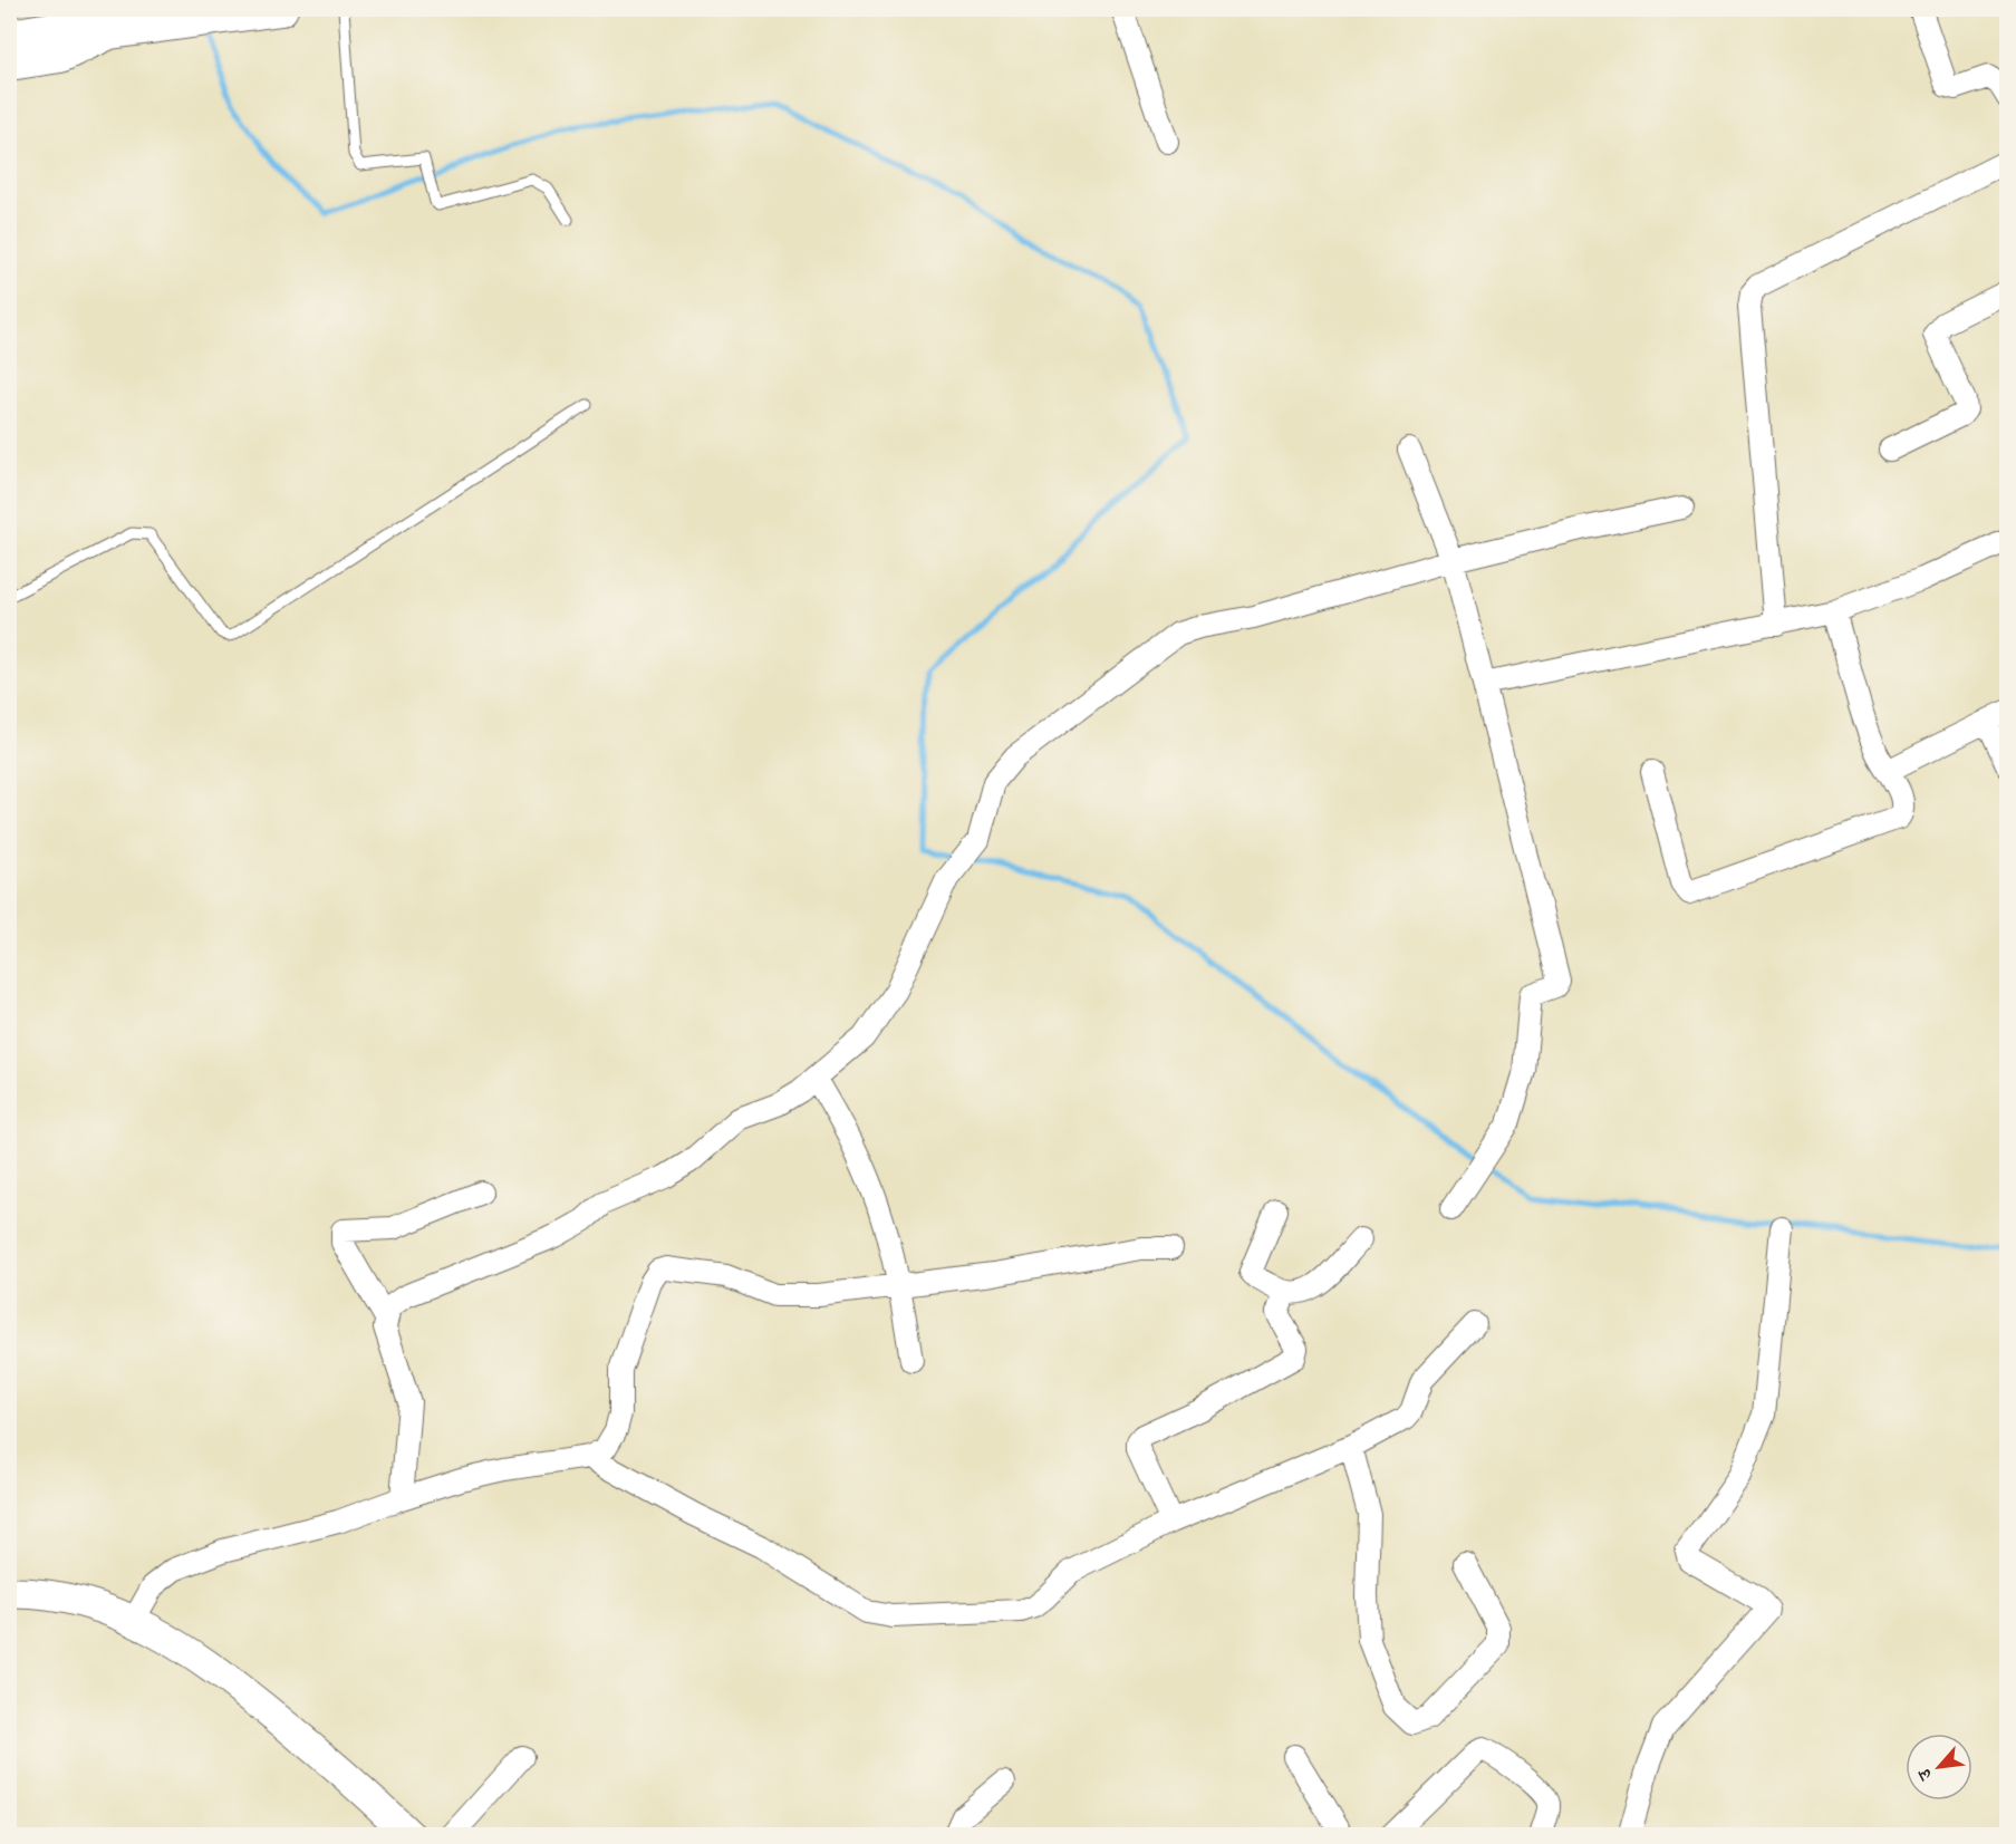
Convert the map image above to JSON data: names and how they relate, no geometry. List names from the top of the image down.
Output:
{
  "north": "bottom left"
}
